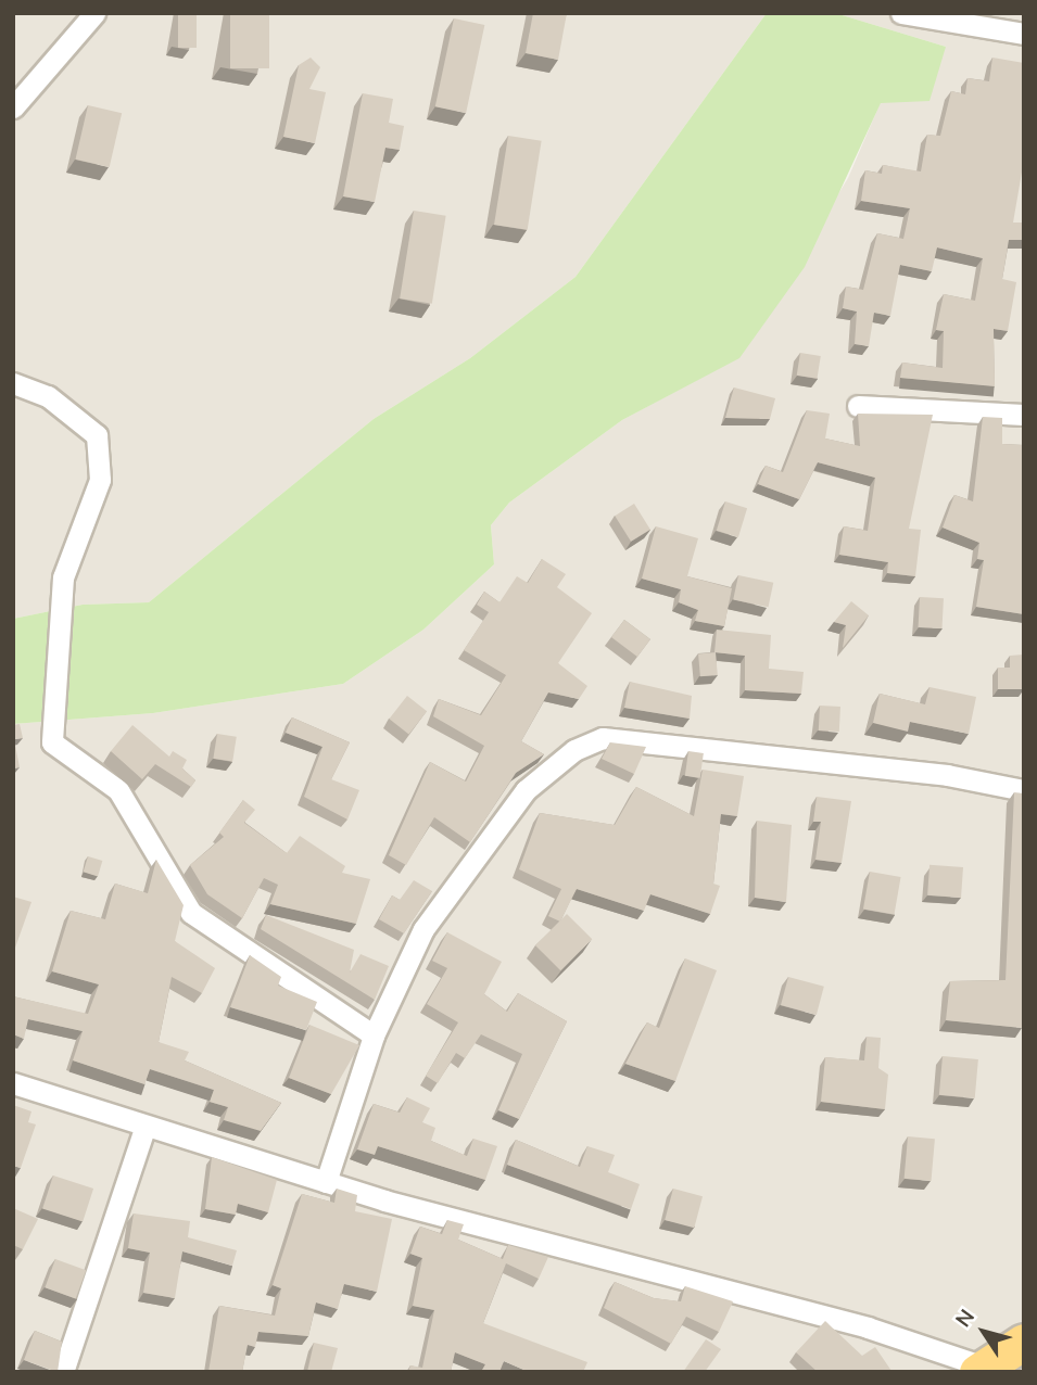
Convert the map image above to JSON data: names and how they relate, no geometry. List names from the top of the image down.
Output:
{
  "north": "top left"
}
